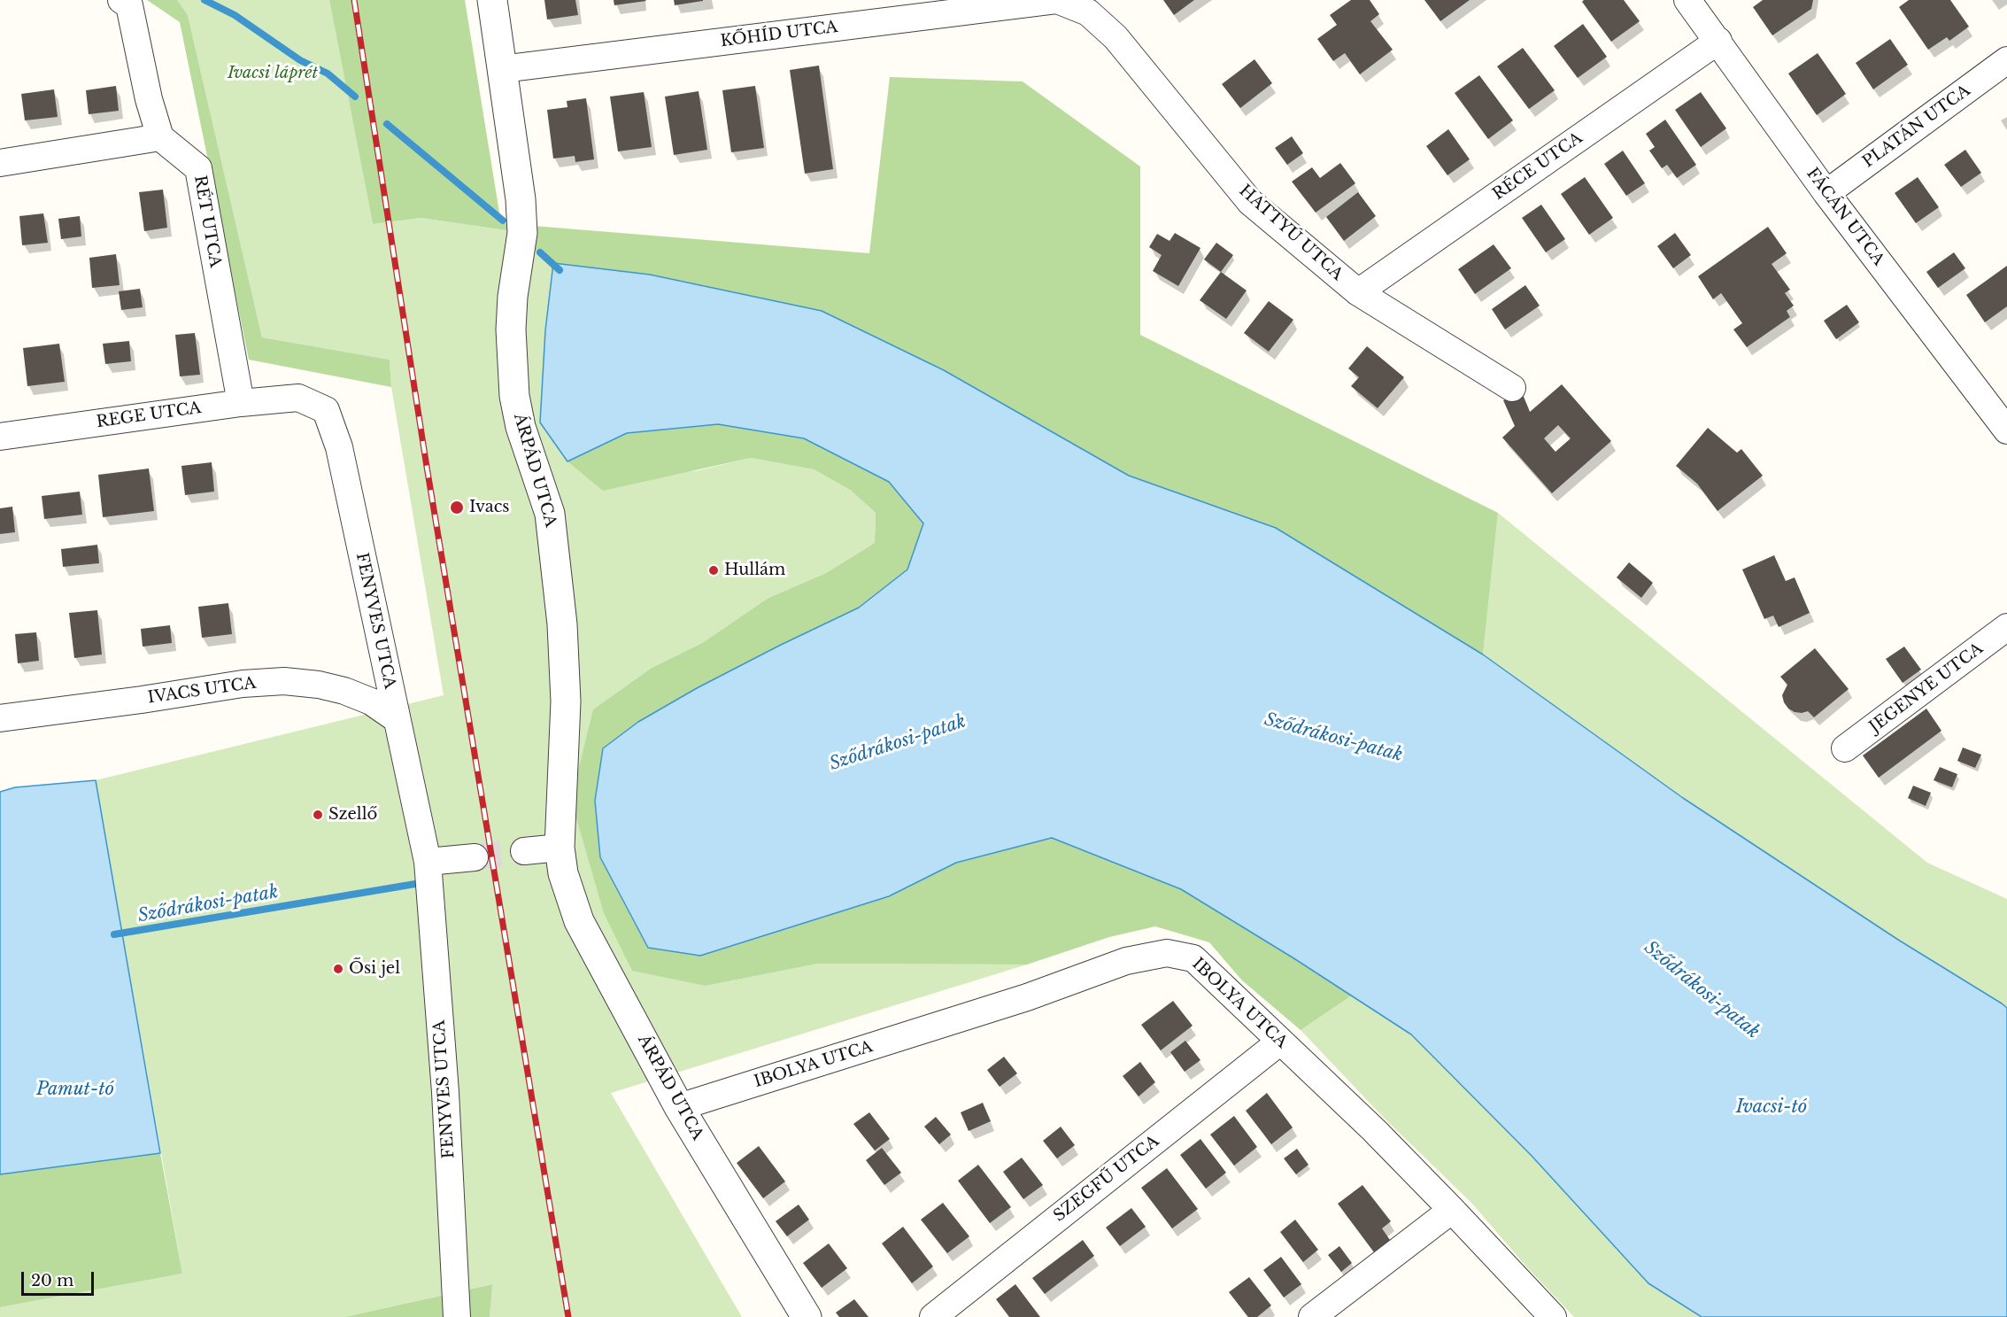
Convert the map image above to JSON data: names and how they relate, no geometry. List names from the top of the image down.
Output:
{
  "streets": {
    "street": [
      "KŐHÍD UTCA",
      "PLATÁN UTCA",
      "RÉCE UTCA",
      "FÁCÁN UTCA",
      "RÉT UTCA",
      "HATTYÚ UTCA",
      "REGE UTCA",
      "ÁRPÁD UTCA",
      "FENYVES UTCA",
      "JEGENYE UTCA",
      "IVACS UTCA",
      "IBOLYA UTCA",
      "SZEGFŰ UTCA"
    ]
  },
  "crossings": [
    ["KŐHÍD UTCA", "HATTYÚ UTCA"],
    ["KŐHÍD UTCA", "ÁRPÁD UTCA"],
    ["PLATÁN UTCA", "FÁCÁN UTCA"],
    ["RÉCE UTCA", "FÁCÁN UTCA"],
    ["RÉCE UTCA", "HATTYÚ UTCA"],
    ["RÉT UTCA", "REGE UTCA"],
    ["REGE UTCA", "FENYVES UTCA"],
    ["ÁRPÁD UTCA", "IBOLYA UTCA"],
    ["FENYVES UTCA", "IVACS UTCA"],
    ["IBOLYA UTCA", "SZEGFŰ UTCA"]
  ],
  "water": ["Sződrákosi-patak", "Pamut-tó", "Ivacsi-tó"],
  "parks": ["Ivacsi láprét"],
  "places": [
    "Ivacs",
    "Hullám",
    "Szellő",
    "Ősi jel"
  ],
  "scale_bar": "20 m"
}
